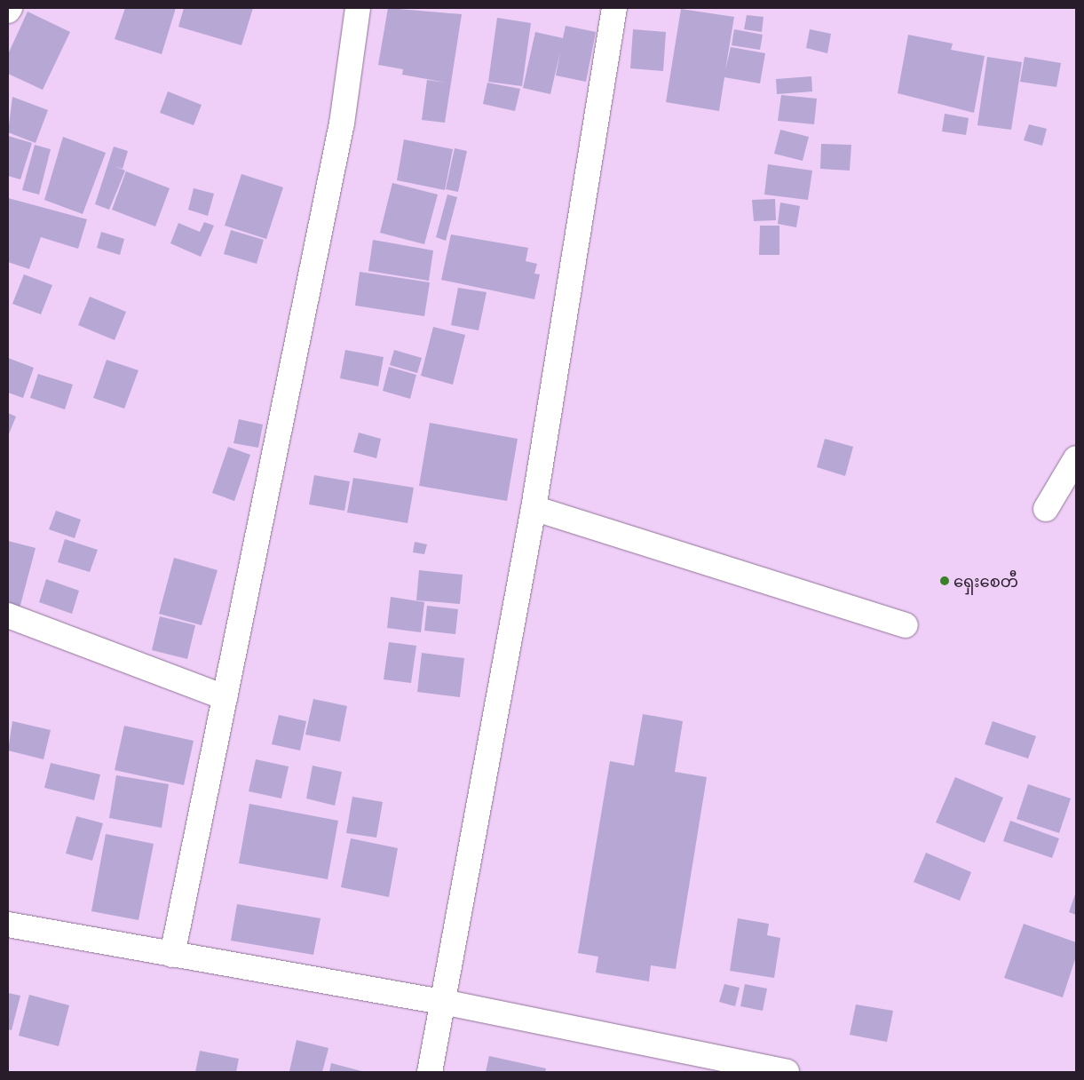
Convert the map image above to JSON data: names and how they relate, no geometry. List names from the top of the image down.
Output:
{
  "places": ["ရှေးစေတီ"]
}
